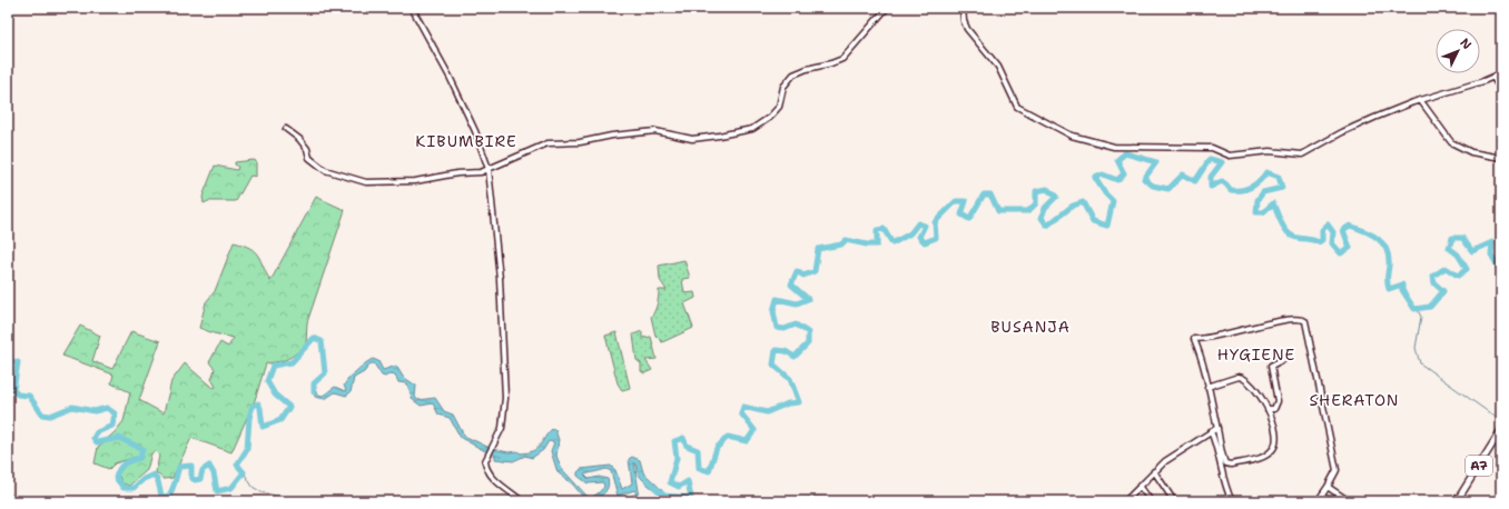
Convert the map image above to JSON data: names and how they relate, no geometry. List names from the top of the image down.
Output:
{
  "streets": {
    "main road": ["A7"]
  },
  "districts": [
    "KIBUMBIRE",
    "BUSANJA",
    "HYGIENE",
    "SHERATON"
  ],
  "north": "top right"
}
